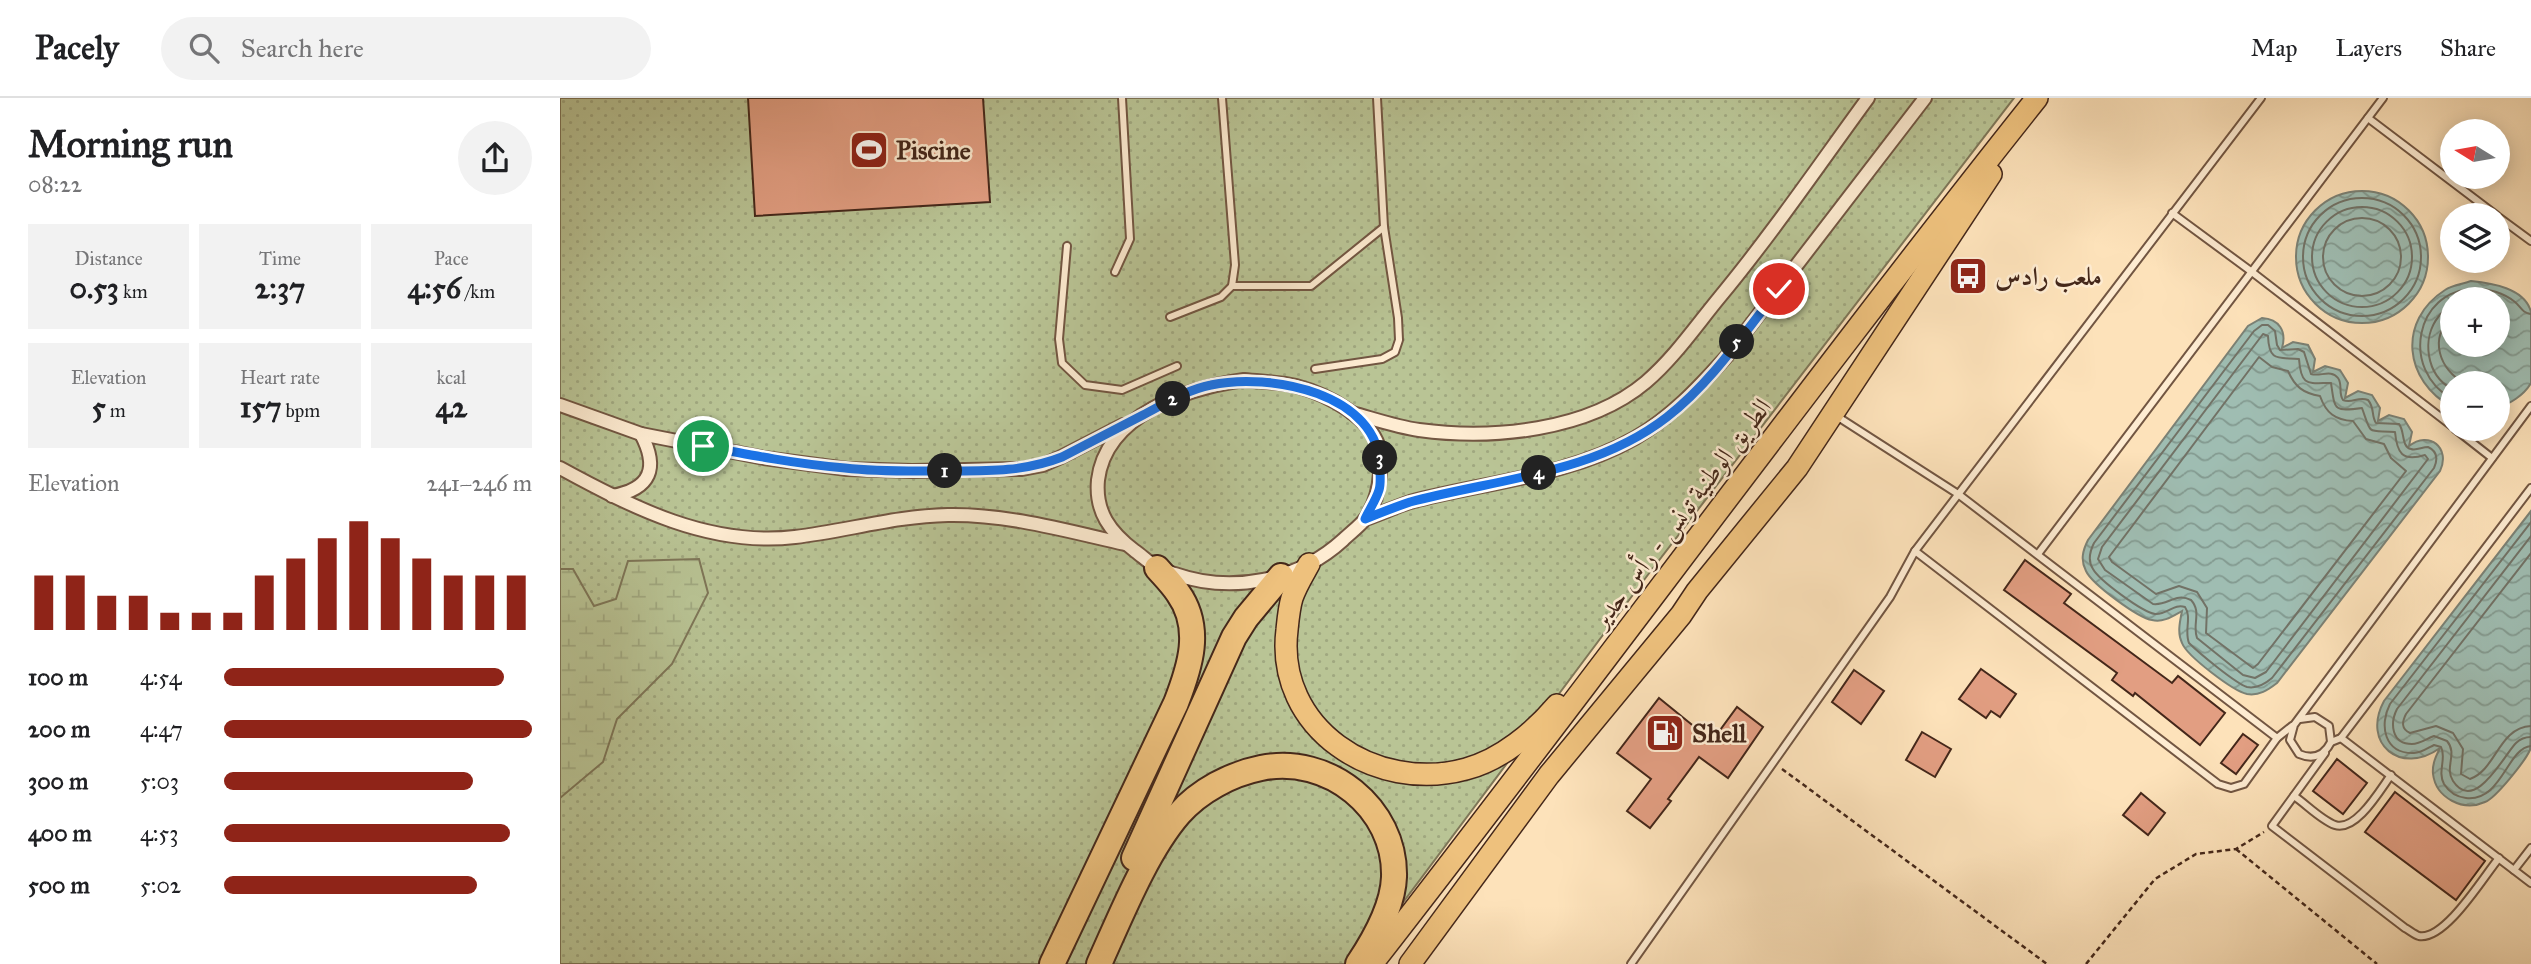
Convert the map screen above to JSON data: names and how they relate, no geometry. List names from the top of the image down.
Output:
{
  "streets": {
    "main road": ["الطريق الوطنية تونس - رأس جدير"]
  },
  "places": {
    "sports": ["Piscine"],
    "bus stop": ["ملعب رادس"],
    "fuel station": ["Shell"]
  },
  "north": "left",
  "page": {
    "header": "Pacely",
    "search": "Search here",
    "nav": ["Map", "Layers", "Share"],
    "heading": ["Morning run", "08:22"],
    "map_buttons": ["+", "−"],
    "stats": [
      ["Distance", "0.53 km"],
      ["Time", "2:37"],
      ["Pace", "4:56 /km"],
      ["Elevation", "5 m"],
      ["Heart rate", "157 bpm"],
      ["kcal", "42"]
    ],
    "pins": [
      "5",
      "2",
      "3",
      "1",
      "4"
    ],
    "chart": ["Elevation", "241–246 m"],
    "list": [
      {
        "name": "100 m",
        "note": "4:54"
      },
      {
        "name": "200 m",
        "note": "4:47"
      },
      {
        "name": "300 m",
        "note": "5:03"
      },
      {
        "name": "400 m",
        "note": "4:53"
      },
      {
        "name": "500 m",
        "note": "5:02"
      }
    ]
  }
}
